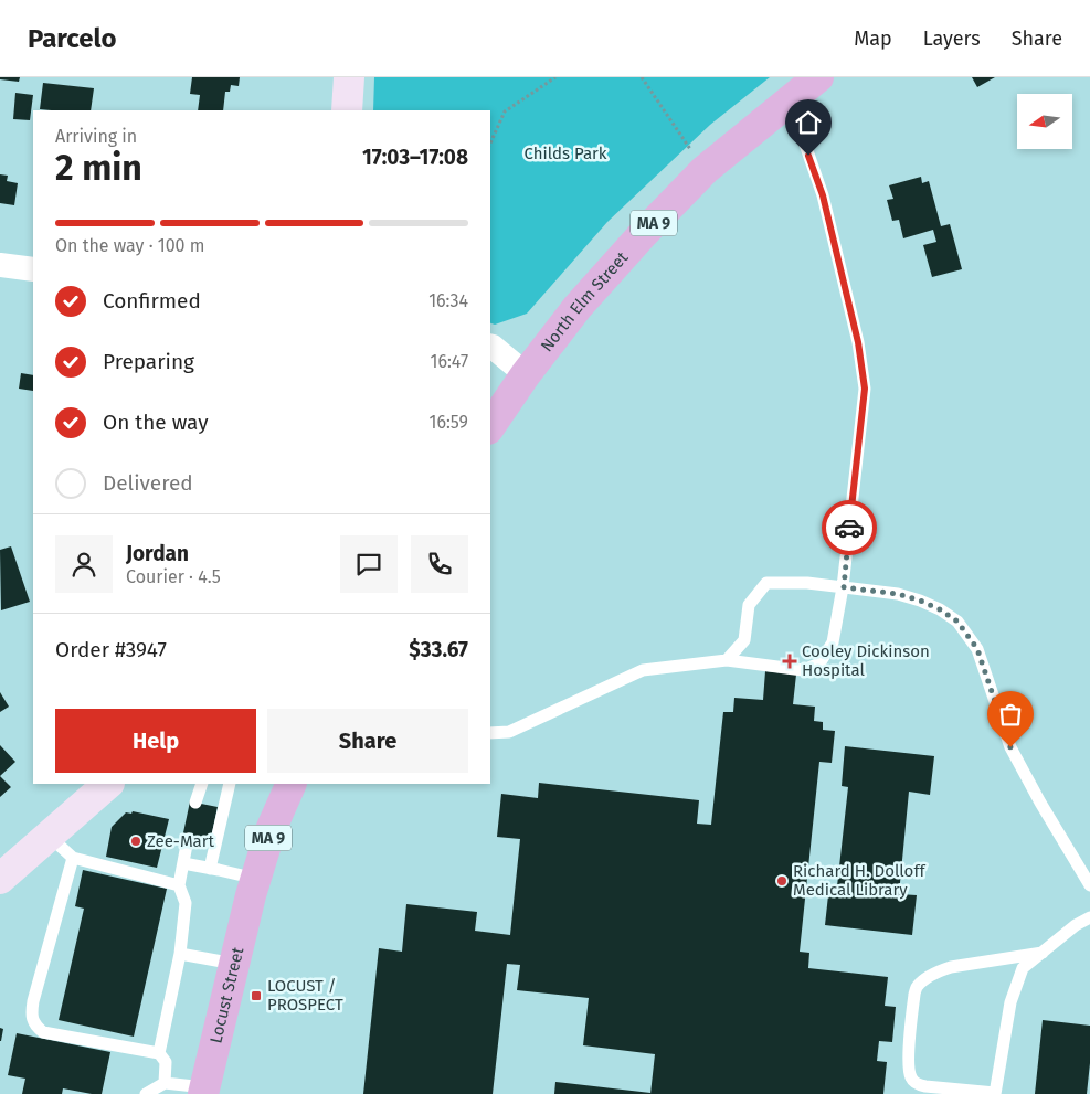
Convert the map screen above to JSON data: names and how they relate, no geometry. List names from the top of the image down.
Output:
{
  "streets": {
    "highway": ["MA 9", "North Elm Street", "Locust Street"]
  },
  "crossings": [
    ["MA 9", "Locust Street"]
  ],
  "parks": ["Childs Park"],
  "places": {
    "health": ["Cooley Dickinson Hospital"],
    "other": ["Zee-Mart", "Richard H. Dolloff Medical Library"],
    "transit": ["LOCUST / PROSPECT"]
  },
  "north": "left",
  "page": {
    "header": "Parcelo",
    "nav": ["Map", "Layers", "Share"],
    "heading": ["2 min", "Arriving in", "17:03–17:08"],
    "panel": [
      "Jordan",
      "Courier · 4.5",
      "Order #3947",
      "$33.67"
    ],
    "bar": "On the way · 100 m",
    "list": [
      ["Confirmed", "16:34"],
      ["Preparing", "16:47"],
      ["On the way", "16:59"],
      "Delivered"
    ],
    "buttons": ["Help", "Share"]
  }
}
